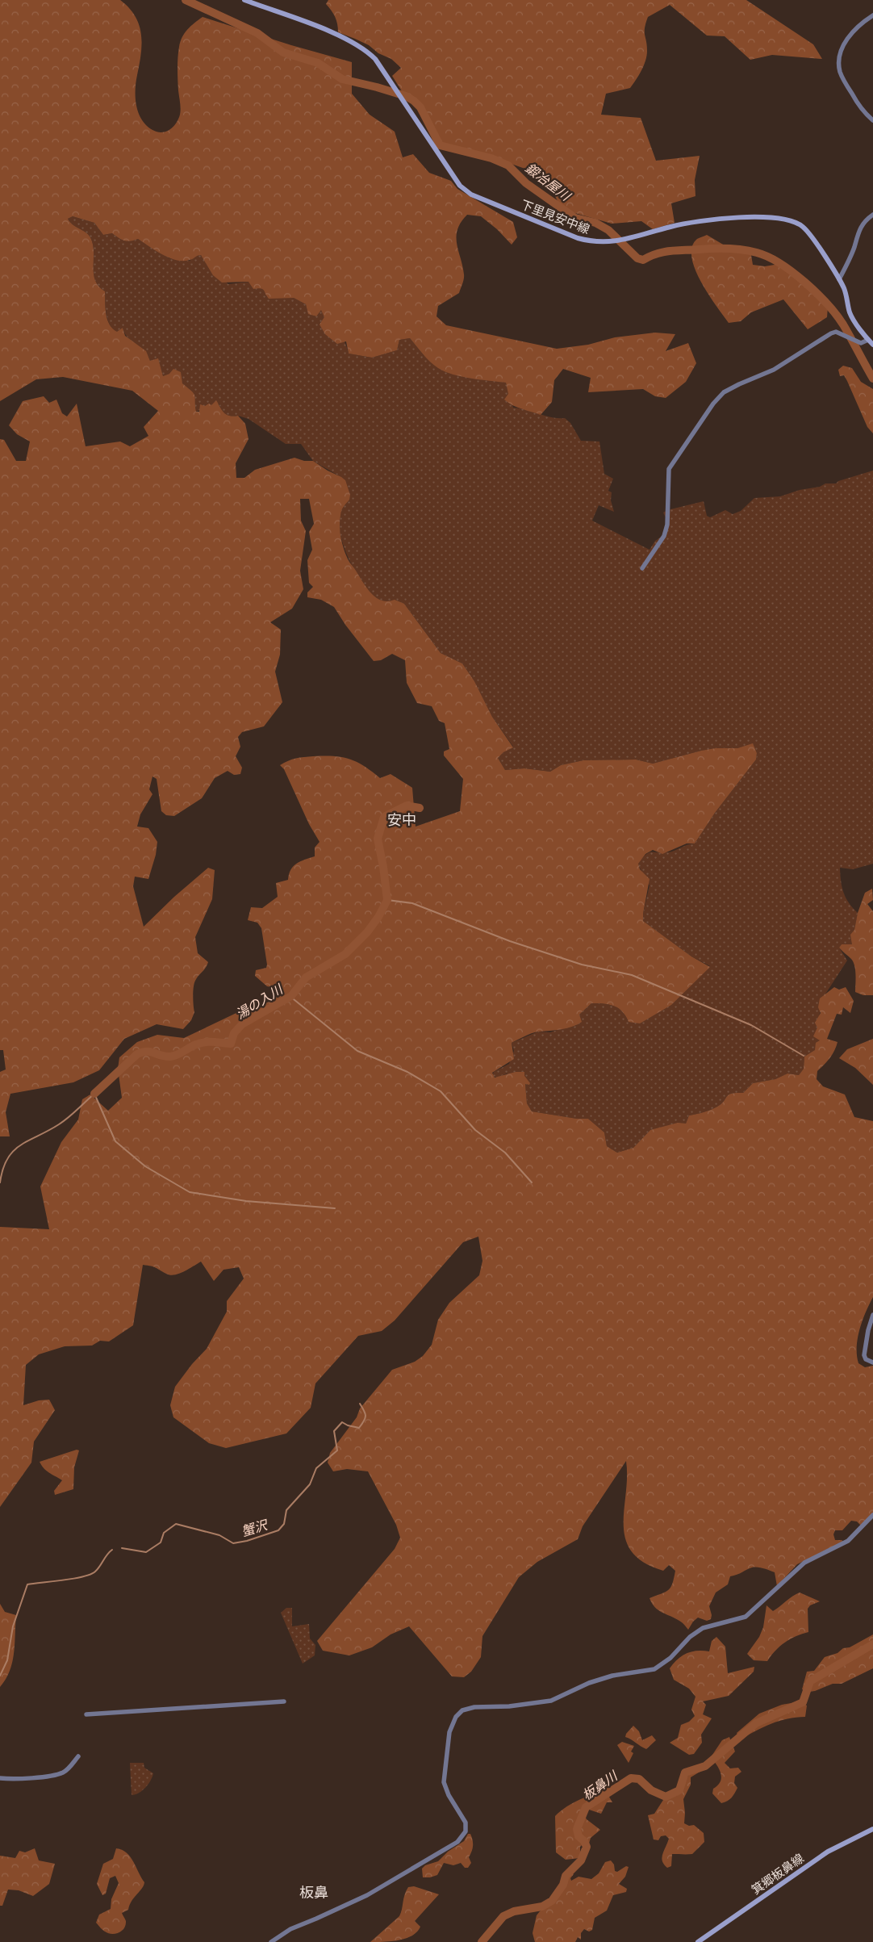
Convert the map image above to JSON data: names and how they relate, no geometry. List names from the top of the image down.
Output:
{
  "streets": {
    "main road": ["下里見安中線", "箕郷板鼻線"]
  },
  "districts": ["安中", "板鼻"],
  "water": [
    "鍛冶屋川",
    "湯の入川",
    "蟹沢",
    "板鼻川"
  ]
}
